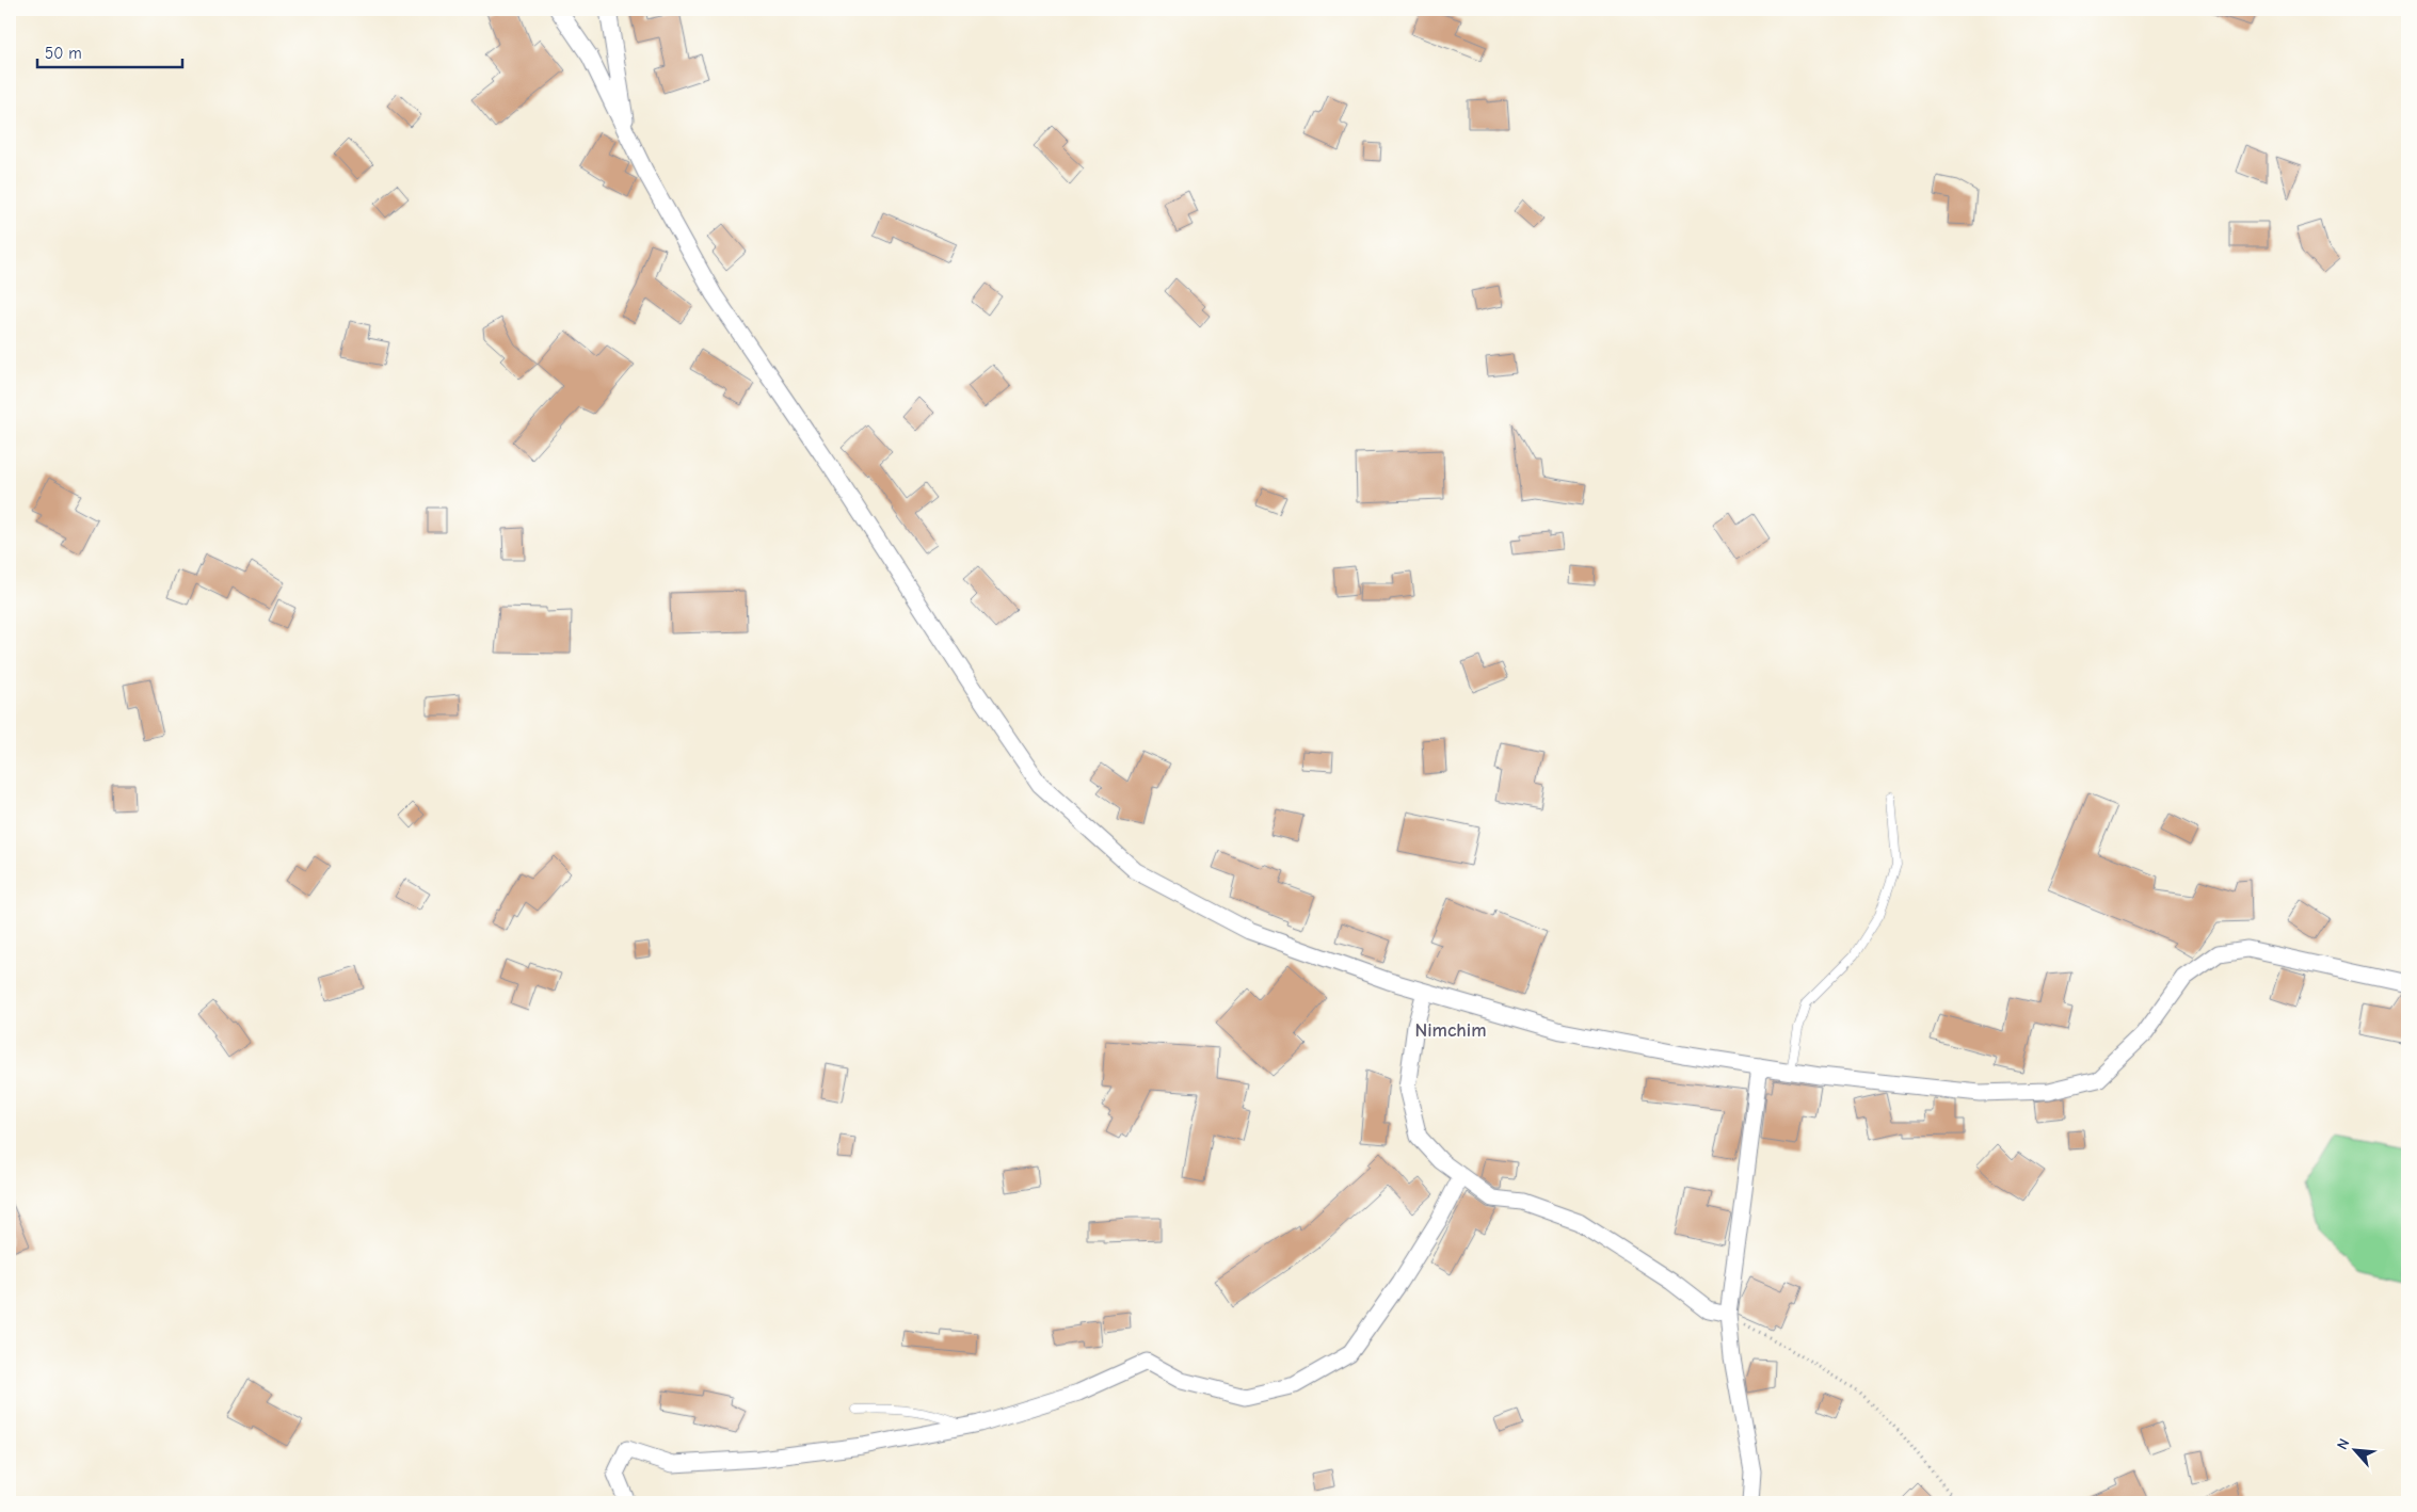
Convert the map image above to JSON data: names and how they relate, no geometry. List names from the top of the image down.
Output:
{
  "districts": ["Nimchim"],
  "scale_bar": "50 m",
  "north": "top left"
}
